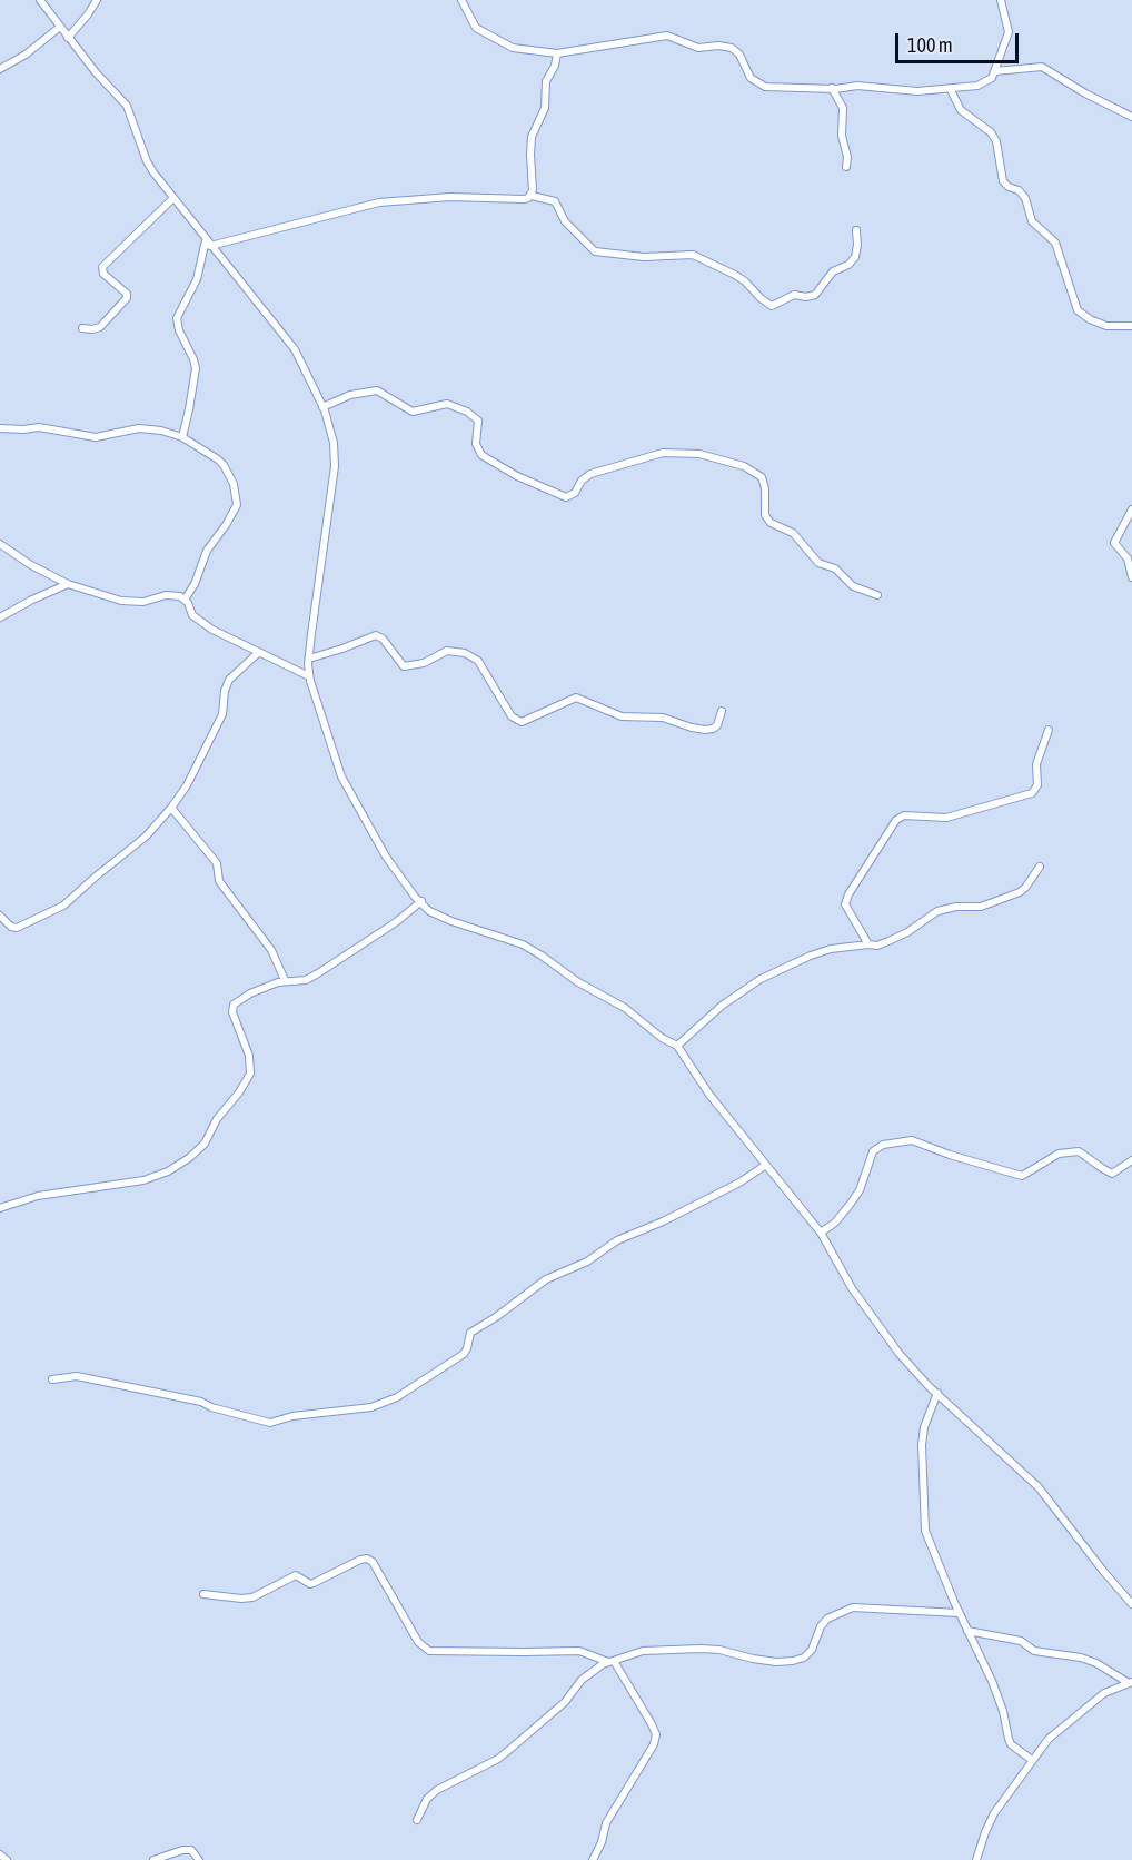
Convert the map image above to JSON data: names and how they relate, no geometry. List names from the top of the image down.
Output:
{
  "scale_bar": "100 m"
}
